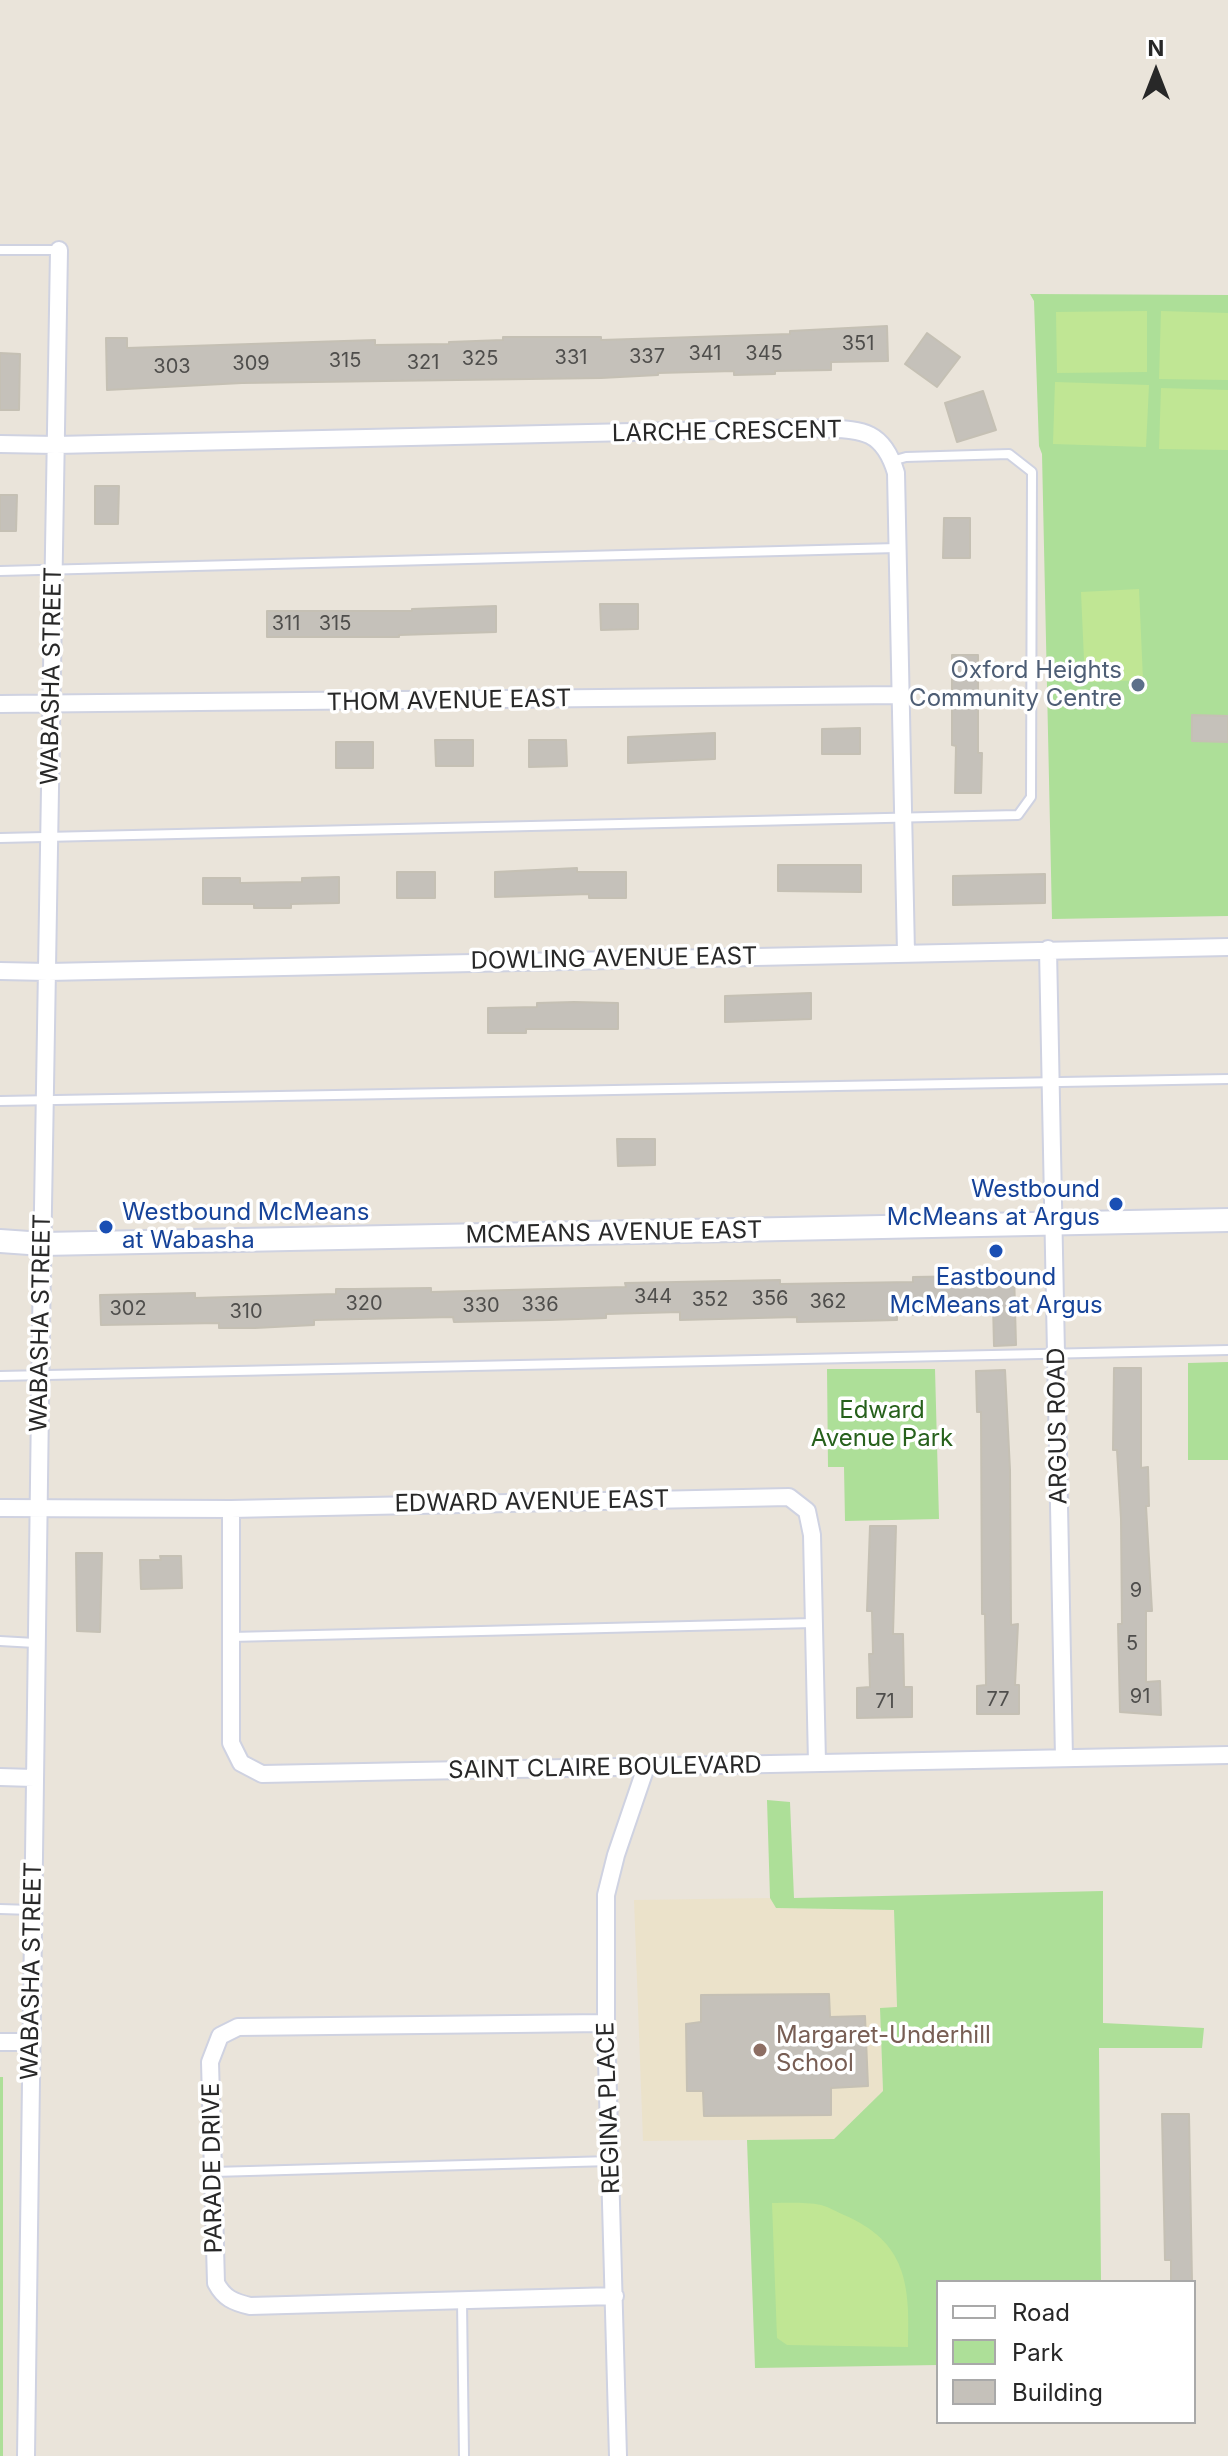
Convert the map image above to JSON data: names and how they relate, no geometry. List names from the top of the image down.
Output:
{
  "streets": {
    "street": [
      "LARCHE CRESCENT",
      "WABASHA STREET",
      "THOM AVENUE EAST",
      "DOWLING AVENUE EAST",
      "MCMEANS AVENUE EAST",
      "ARGUS ROAD",
      "EDWARD AVENUE EAST",
      "SAINT CLAIRE BOULEVARD",
      "REGINA PLACE",
      "PARADE DRIVE"
    ]
  },
  "crossings": [
    ["LARCHE CRESCENT", "WABASHA STREET"],
    ["WABASHA STREET", "THOM AVENUE EAST"],
    ["WABASHA STREET", "DOWLING AVENUE EAST"],
    ["WABASHA STREET", "MCMEANS AVENUE EAST"],
    ["WABASHA STREET", "EDWARD AVENUE EAST"],
    ["DOWLING AVENUE EAST", "ARGUS ROAD"],
    ["MCMEANS AVENUE EAST", "ARGUS ROAD"],
    ["ARGUS ROAD", "SAINT CLAIRE BOULEVARD"],
    ["EDWARD AVENUE EAST", "SAINT CLAIRE BOULEVARD"],
    ["SAINT CLAIRE BOULEVARD", "REGINA PLACE"],
    ["REGINA PLACE", "PARADE DRIVE"]
  ],
  "parks": ["Edward Avenue Park"],
  "places": [
    "Oxford Heights Community Centre",
    "Westbound McMeans at Argus",
    "Westbound McMeans at Wabasha",
    "Eastbound McMeans at Argus",
    "Margaret-Underhill School"
  ],
  "house_numbers": [
    "351",
    "341",
    "345",
    "337",
    "331",
    "325",
    "315",
    "321",
    "309",
    "303",
    "311",
    "315",
    "344",
    "356",
    "352",
    "362",
    "320",
    "336",
    "330",
    "302",
    "310",
    "9",
    "5",
    "91",
    "77",
    "71"
  ],
  "legend": ["Road", "Park", "Building"],
  "north": "top"
}
